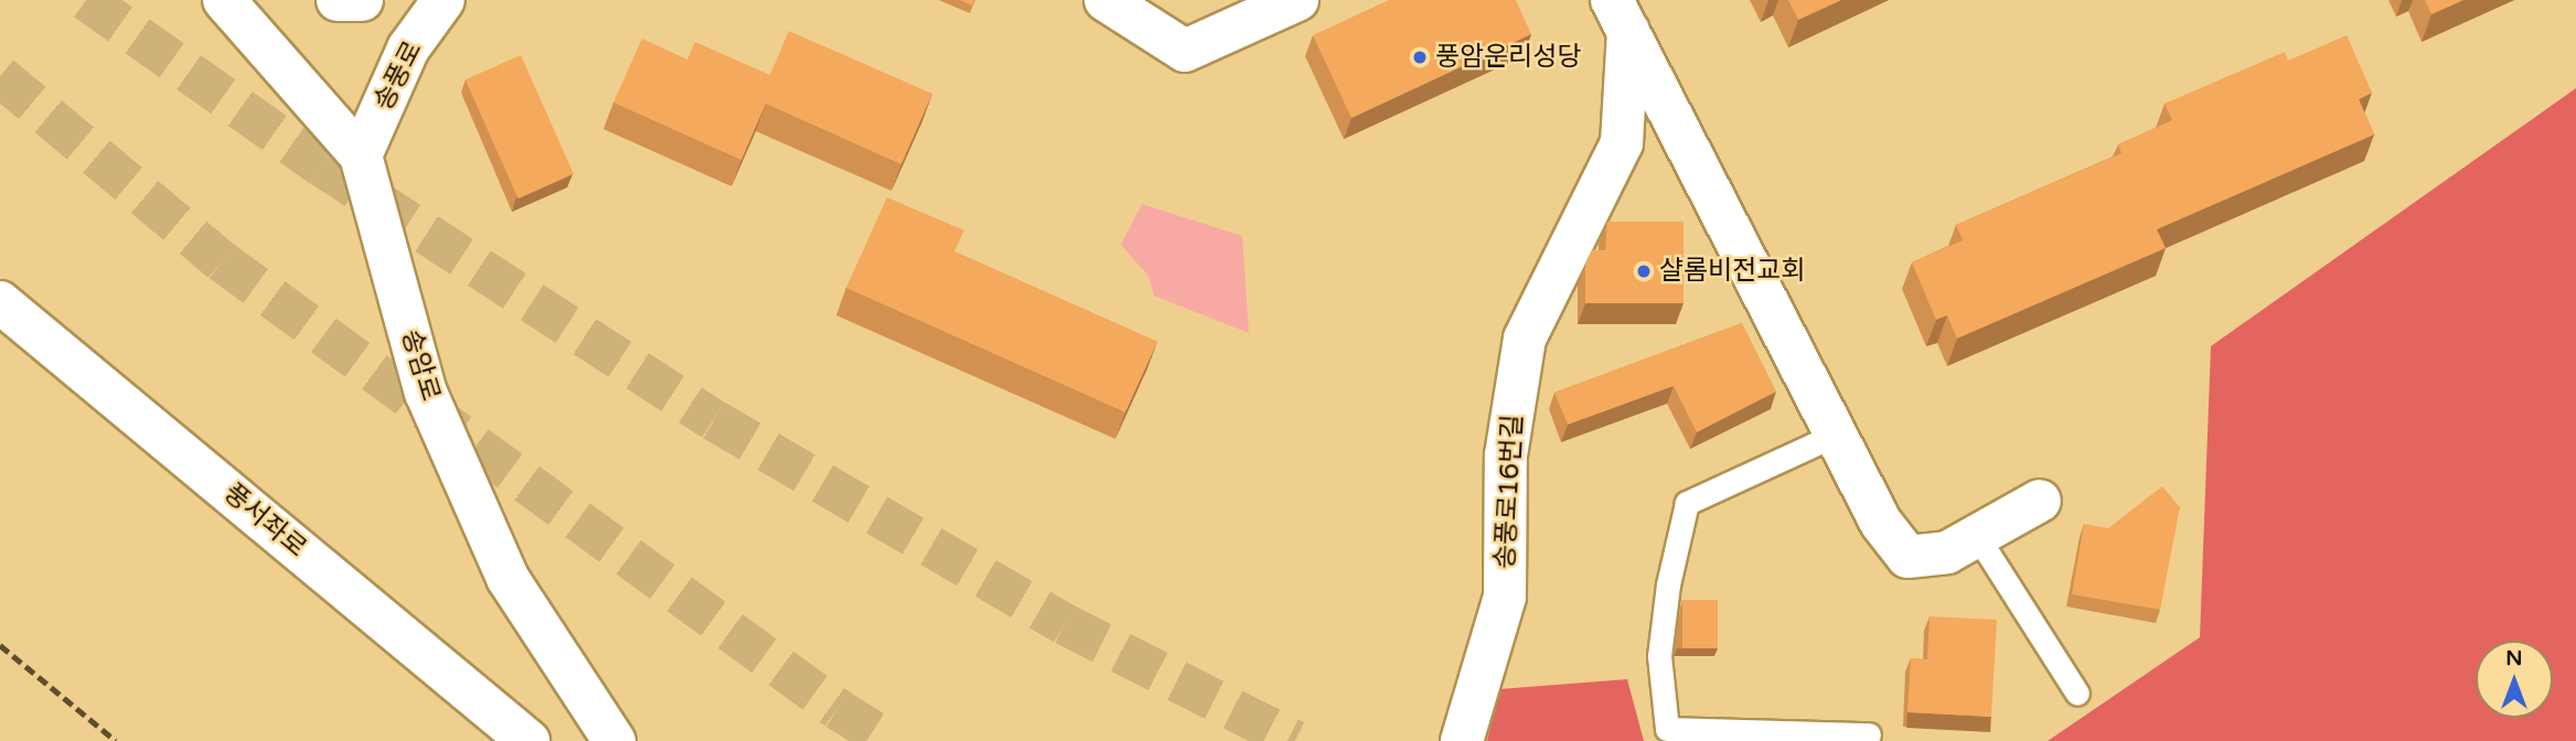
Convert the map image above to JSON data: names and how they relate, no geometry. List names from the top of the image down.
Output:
{
  "streets": {
    "street": [
      "송풍로",
      "송암로",
      "송풍로16번길",
      "풍서좌로"
    ]
  },
  "crossings": [
    ["송풍로", "송암로"]
  ],
  "places": ["풍암운리성당", "샬롬비전교회"],
  "north": "top"
}
